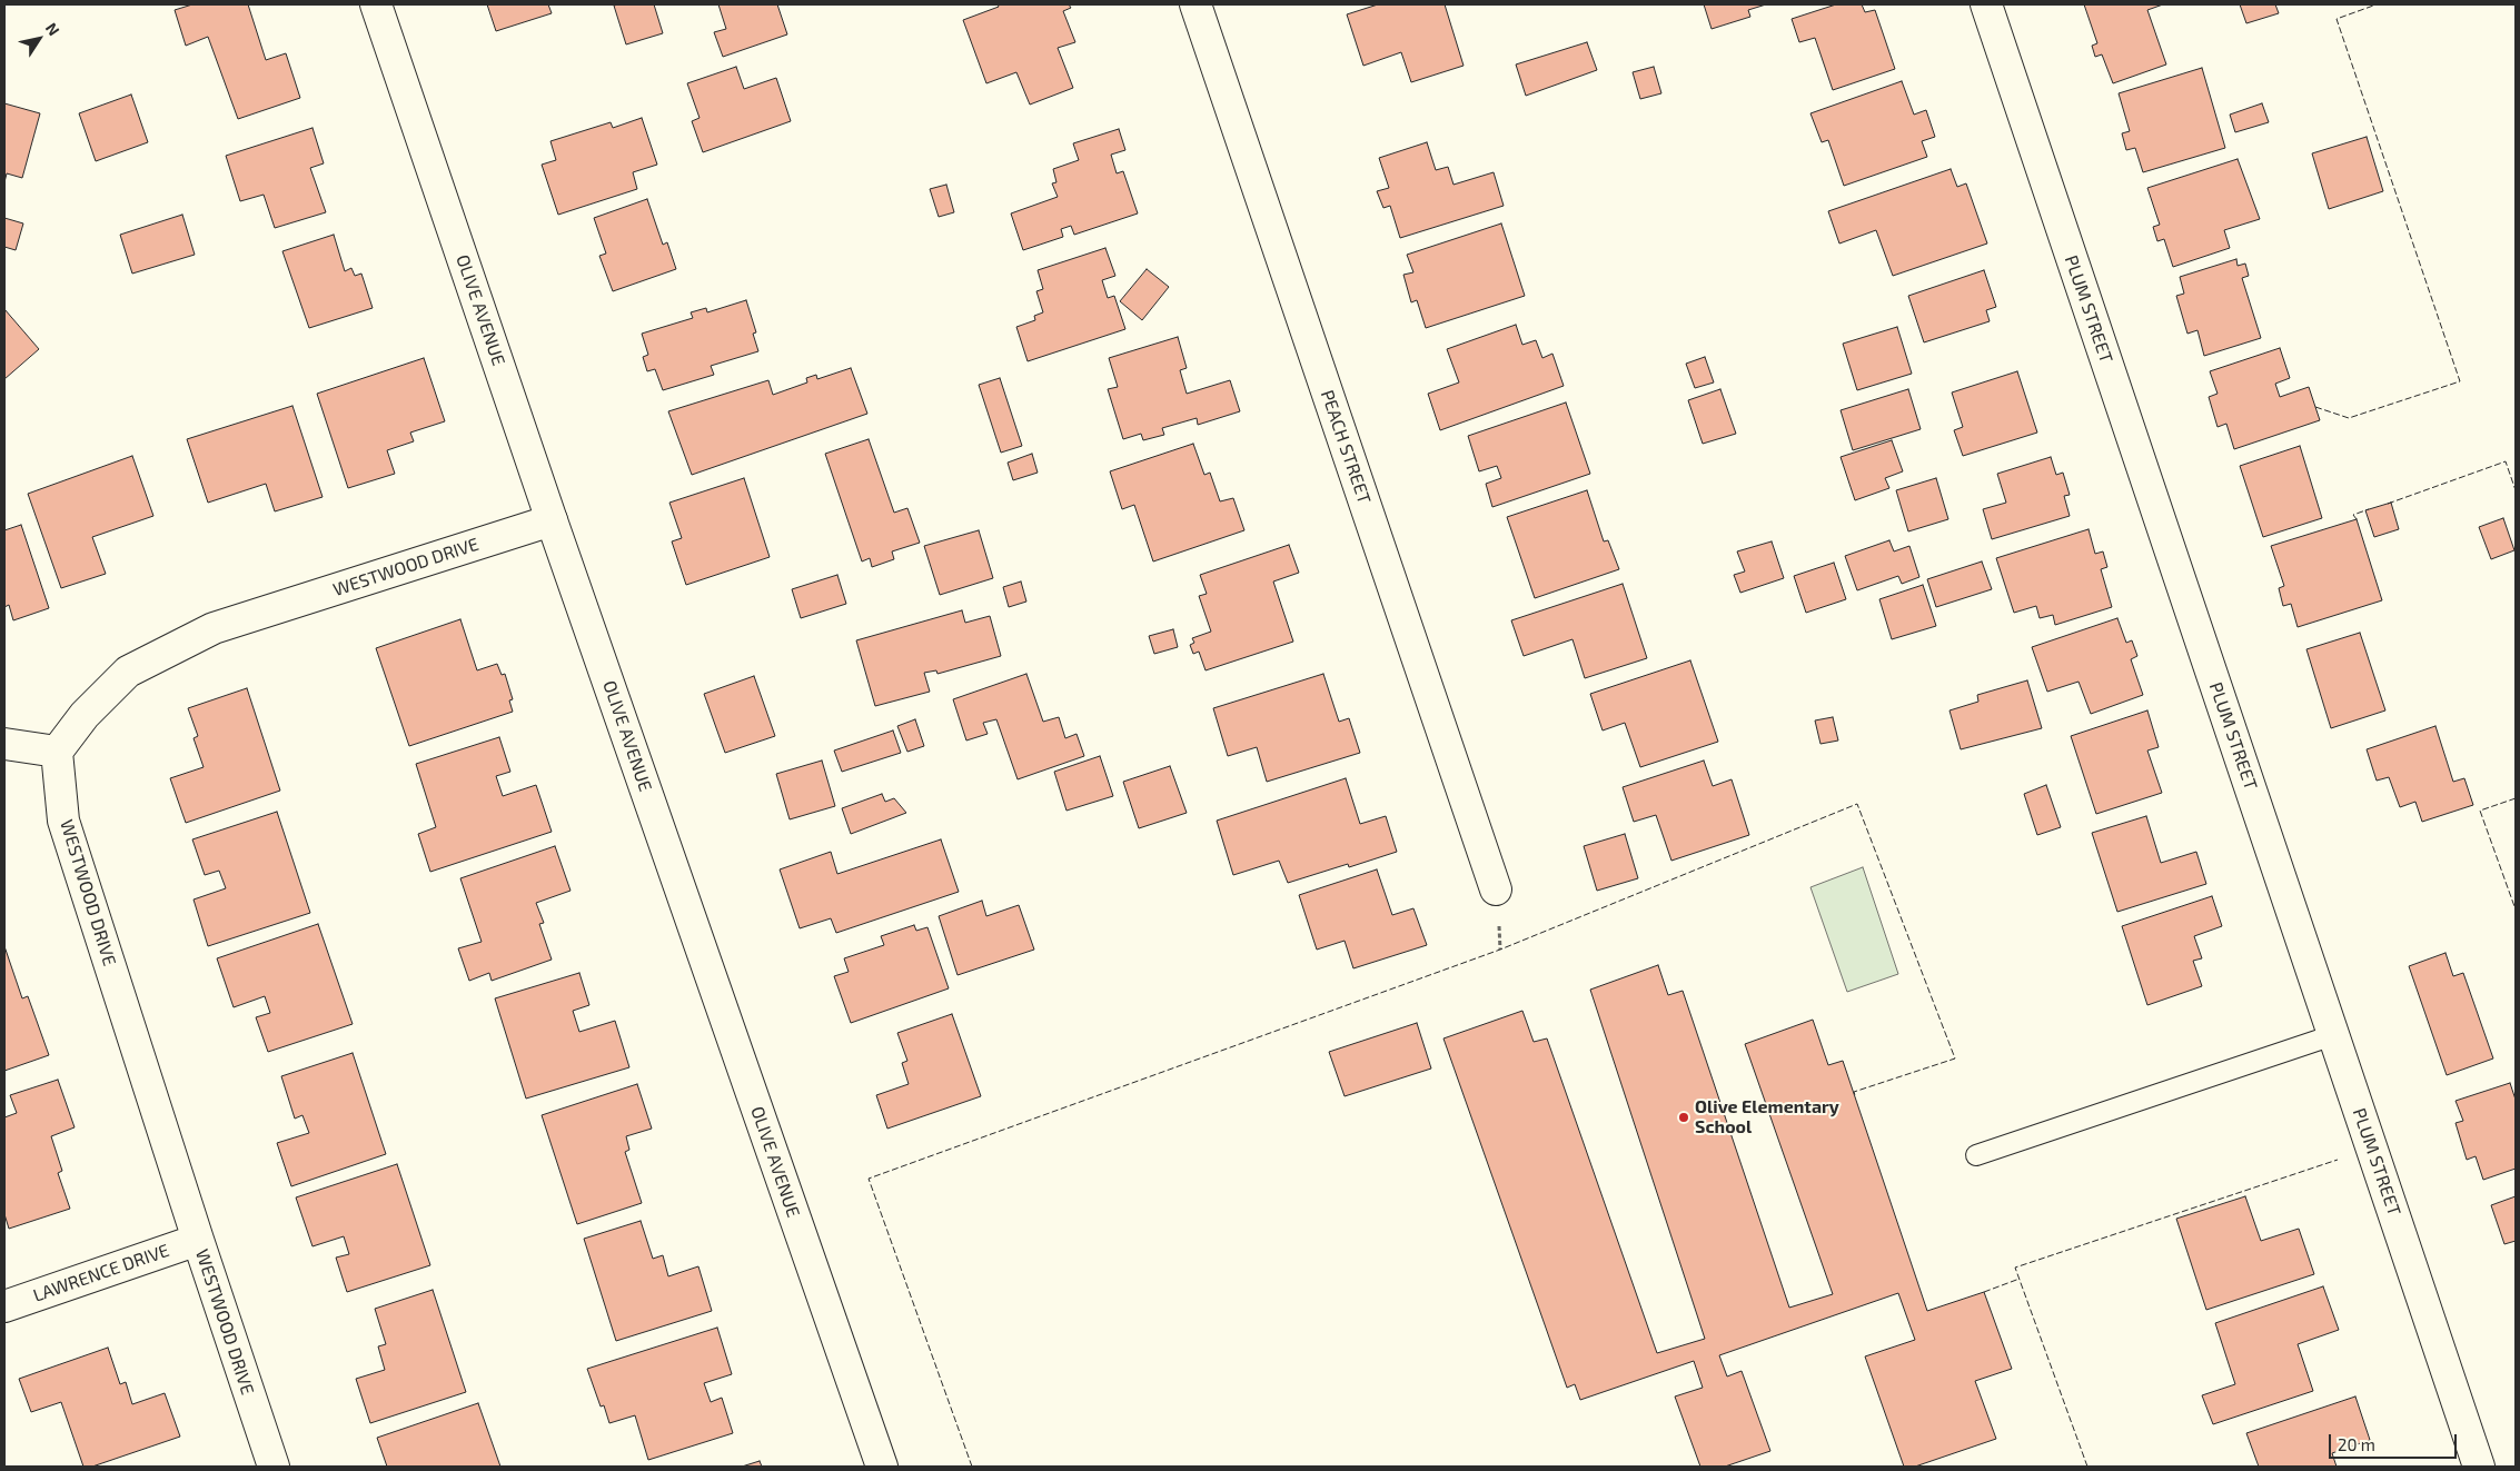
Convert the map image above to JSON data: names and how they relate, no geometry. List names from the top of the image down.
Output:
{
  "streets": {
    "street": [
      "PLUM STREET",
      "OLIVE AVENUE",
      "PEACH STREET",
      "WESTWOOD DRIVE",
      "LAWRENCE DRIVE"
    ]
  },
  "crossings": [
    ["OLIVE AVENUE", "WESTWOOD DRIVE"],
    ["WESTWOOD DRIVE", "LAWRENCE DRIVE"]
  ],
  "places": ["Olive Elementary School"],
  "scale_bar": "20 m",
  "north": "top right"
}
